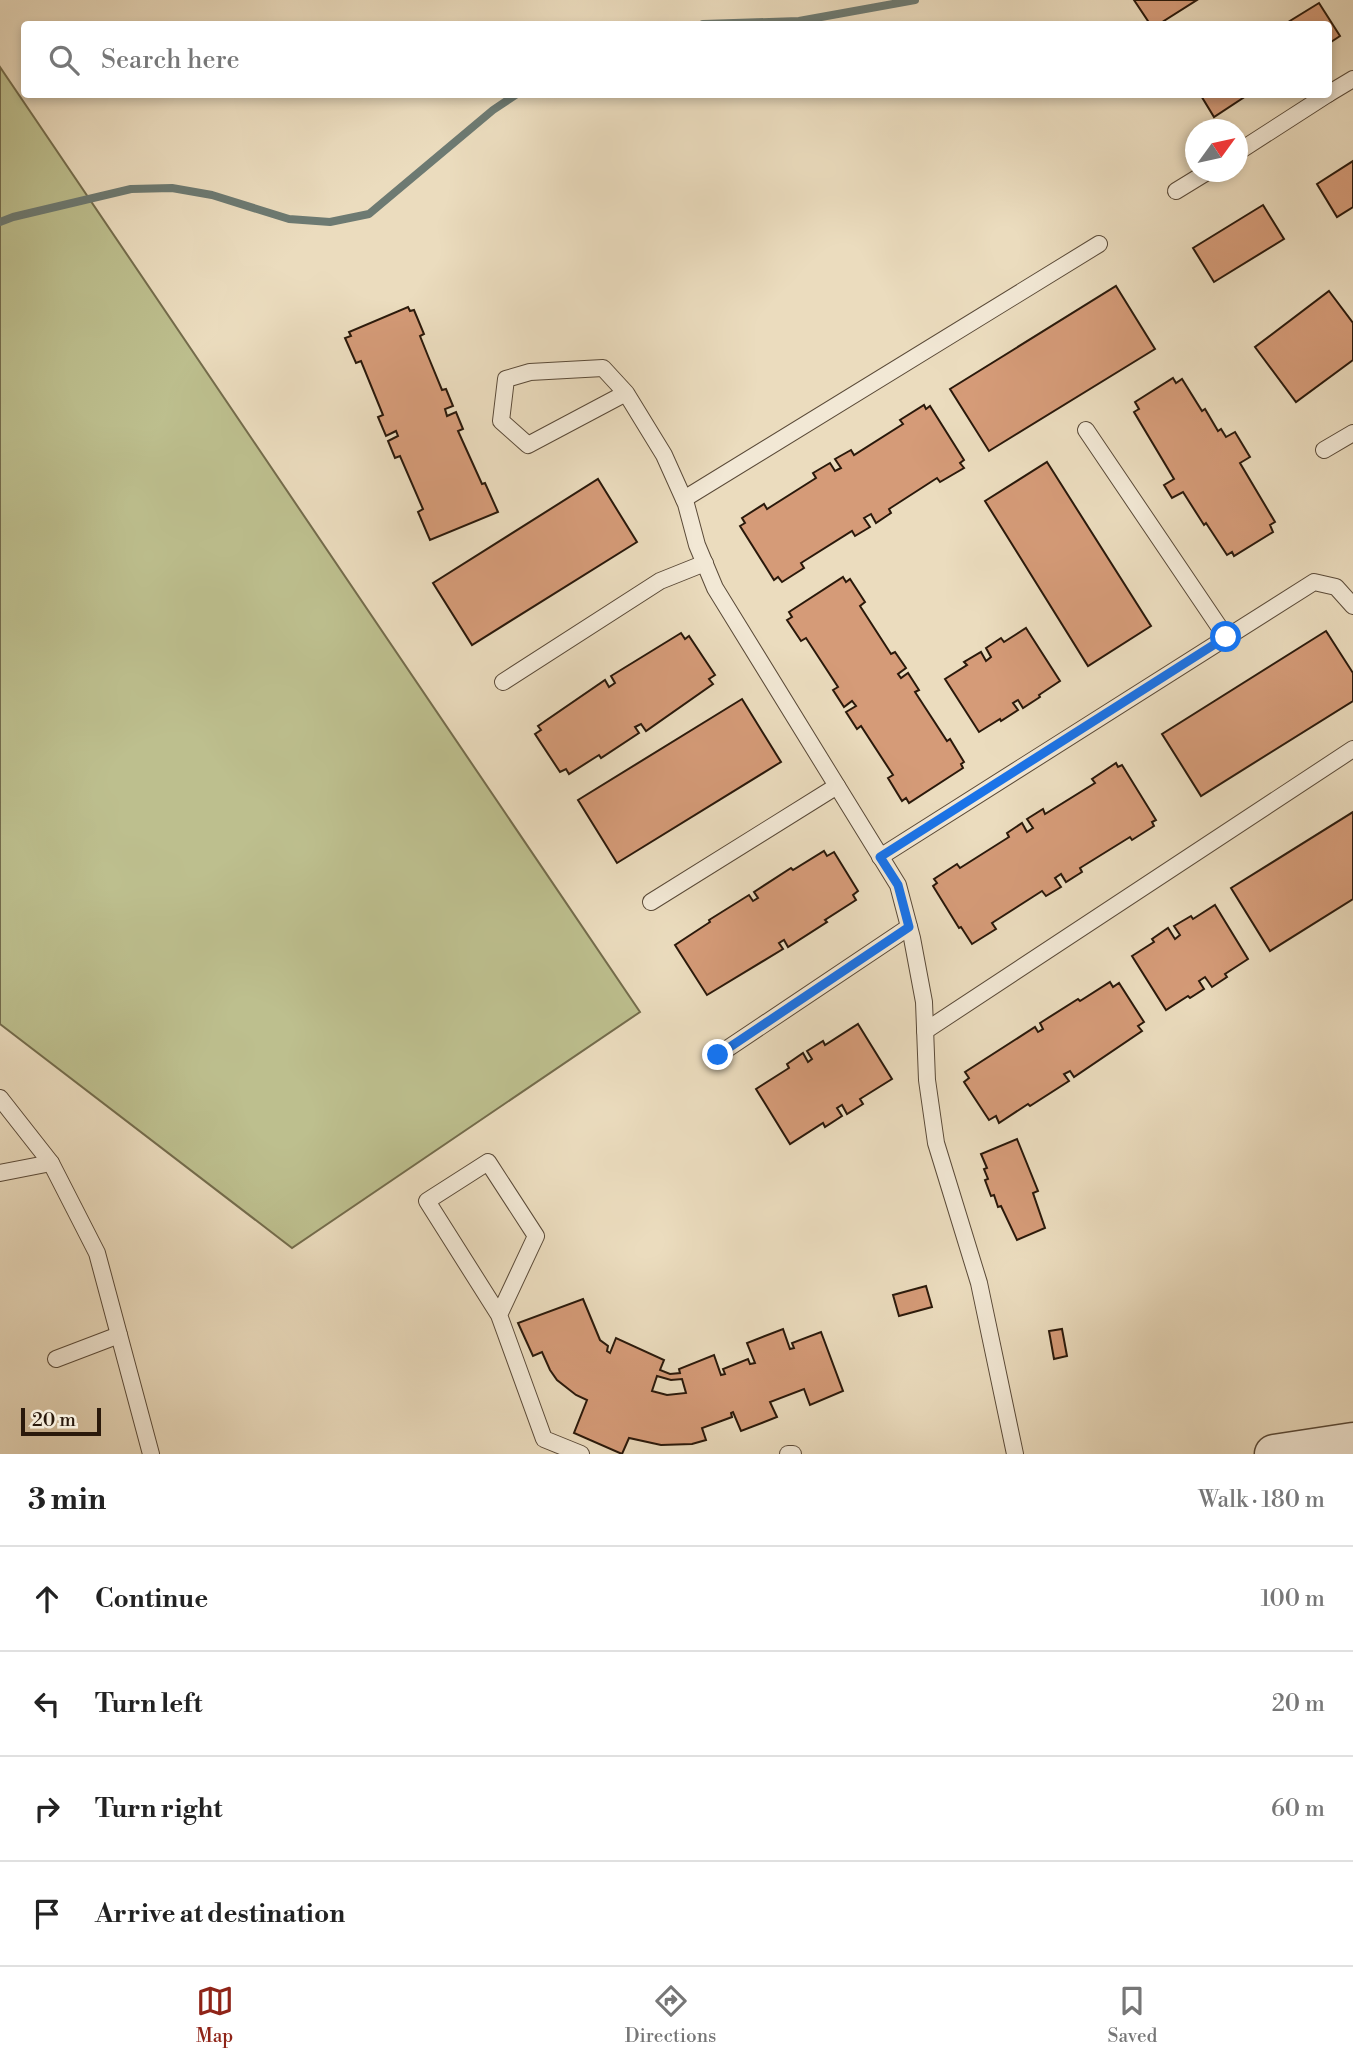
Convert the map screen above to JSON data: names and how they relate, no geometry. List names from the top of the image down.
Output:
{
  "scale_bar": "20 m",
  "north": "top right",
  "page": {
    "search": "Search here",
    "scale": "20 m",
    "heading": ["3 min", "Walk · 180 m"],
    "list": [
      ["Continue", "100 m"],
      ["Turn left", "20 m"],
      ["Turn right", "60 m"],
      "Arrive at destination"
    ],
    "nav": ["Map", "Directions", "Saved"]
  }
}
